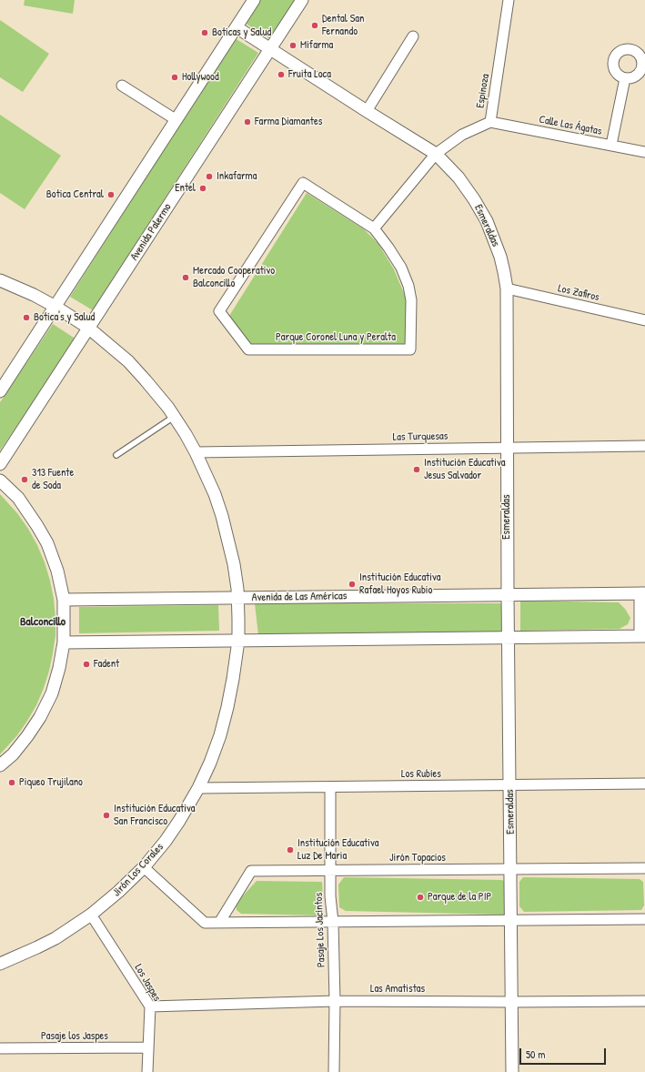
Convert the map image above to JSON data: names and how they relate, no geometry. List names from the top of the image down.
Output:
{
  "streets": {
    "street": [
      "Espinoza",
      "Calle Las Ágatas",
      "Esmeraldas",
      "Avenida Palermo",
      "Los Zafiros",
      "Parque Coronel Luna y Peralta",
      "Las Turquesas",
      "Avenida de Las Américas",
      "Los Rubíes",
      "Jirón Topacios",
      "Jirón Los Corales",
      "Pasaje Los Jacintos",
      "Los Jaspes",
      "Las Amatistas",
      "Pasaje los Jaspes"
    ]
  },
  "crossings": [
    ["Espinoza", "Calle Las Ágatas"],
    ["Espinoza", "Esmeraldas"],
    ["Espinoza", "Parque Coronel Luna y Peralta"],
    ["Esmeraldas", "Avenida Palermo"],
    ["Esmeraldas", "Los Zafiros"],
    ["Esmeraldas", "Las Turquesas"],
    ["Esmeraldas", "Avenida de Las Américas"],
    ["Esmeraldas", "Los Rubíes"],
    ["Esmeraldas", "Jirón Topacios"],
    ["Esmeraldas", "Las Amatistas"],
    ["Avenida Palermo", "Jirón Los Corales"],
    ["Las Turquesas", "Jirón Los Corales"],
    ["Avenida de Las Américas", "Jirón Los Corales"],
    ["Los Rubíes", "Jirón Los Corales"],
    ["Los Rubíes", "Pasaje Los Jacintos"],
    ["Jirón Topacios", "Pasaje Los Jacintos"],
    ["Jirón Los Corales", "Los Jaspes"],
    ["Pasaje Los Jacintos", "Las Amatistas"],
    ["Los Jaspes", "Las Amatistas"],
    ["Los Jaspes", "Pasaje los Jaspes"]
  ],
  "districts": ["Balconcillo"],
  "places": [
    "Dental San Fernando",
    "Boticas y Salud",
    "Mifarma",
    "Fruita Loca",
    "Hollywood",
    "Farma Diamantes",
    "Inkafarma",
    "Entel",
    "Botica Central",
    "Mercado Cooperativo Balconcillo",
    "Botica's y Salud",
    "Institución Educativa Jesus Salvador",
    "313 Fuente de Soda",
    "Institución Educativa Rafael Hoyos Rubio",
    "Fadent",
    "Piqueo Trujilano",
    "Institución Educativa San Francisco",
    "Institución Educativa Luz De Maria",
    "Parque de la PIP"
  ],
  "scale_bar": "50 m"
}
